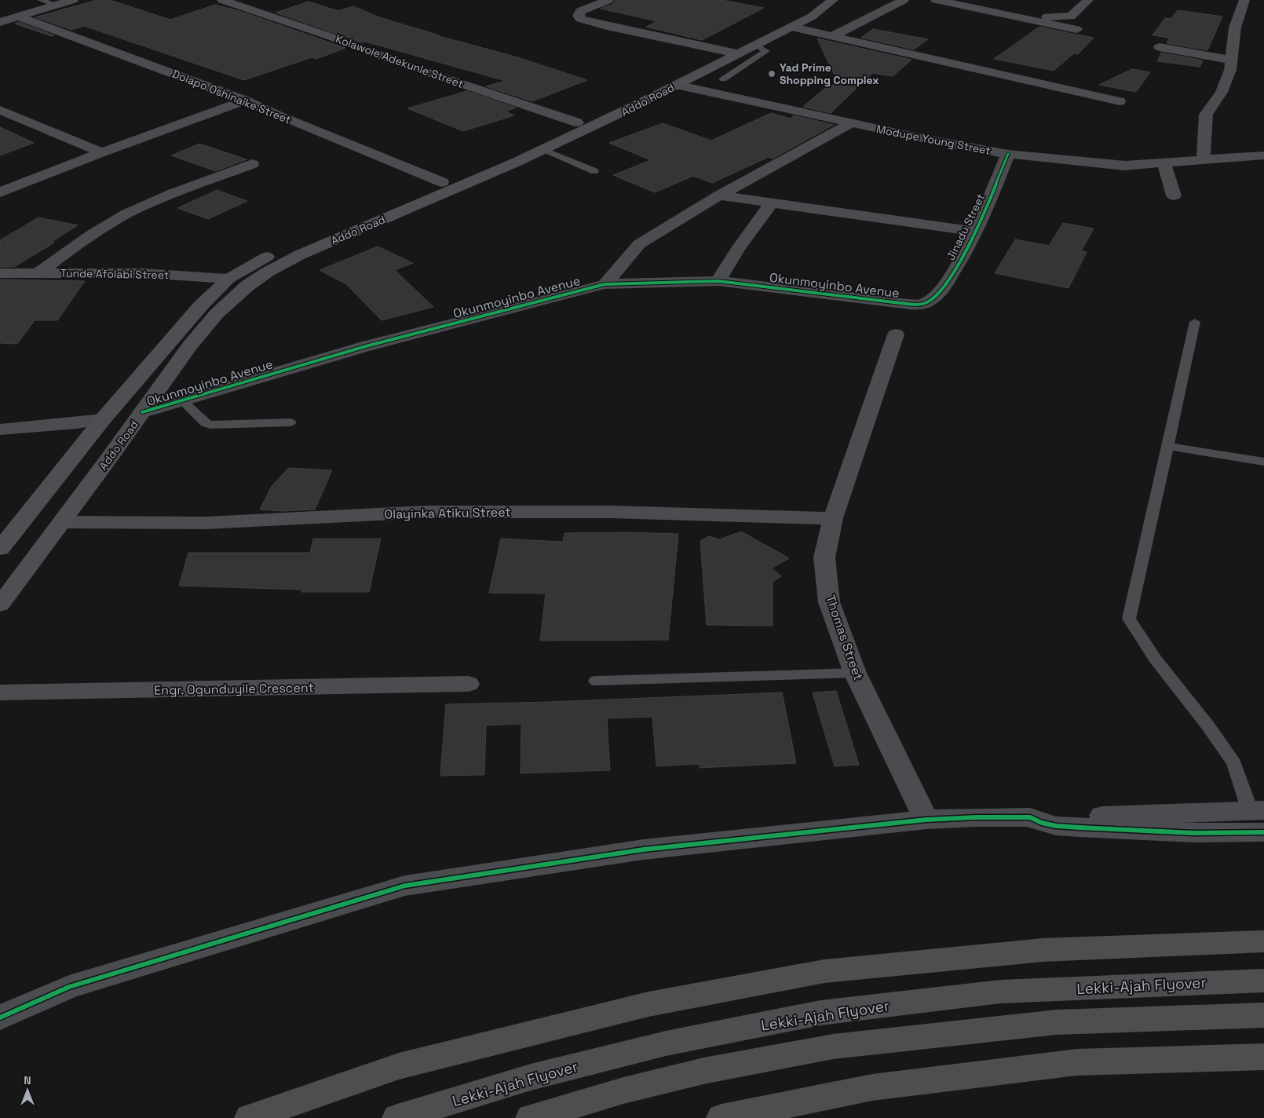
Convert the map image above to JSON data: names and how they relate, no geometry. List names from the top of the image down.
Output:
{
  "streets": {
    "highway": ["Lekki-Ajah Flyover"],
    "main road": ["Addo Road"],
    "street": [
      "Kolawole Adekunle Street",
      "Dolapo Oshinaike Street",
      "Modupe Young Street",
      "Jinadu Street",
      "Tunde Afolabi Street",
      "Okunmoyinbo Avenue",
      "Olayinka Atiku Street",
      "Thomas Street",
      "Engr. Ogunduyile Crescent"
    ]
  },
  "crossings": [
    ["Kolawole Adekunle Street", "Addo Road"],
    ["Dolapo Oshinaike Street", "Addo Road"],
    ["Addo Road", "Modupe Young Street"],
    ["Addo Road", "Tunde Afolabi Street"],
    ["Addo Road", "Okunmoyinbo Avenue"],
    ["Addo Road", "Olayinka Atiku Street"],
    ["Modupe Young Street", "Jinadu Street"],
    ["Jinadu Street", "Okunmoyinbo Avenue"],
    ["Olayinka Atiku Street", "Thomas Street"]
  ],
  "places": ["Yad Prime Shopping Complex"],
  "north": "top"
}
